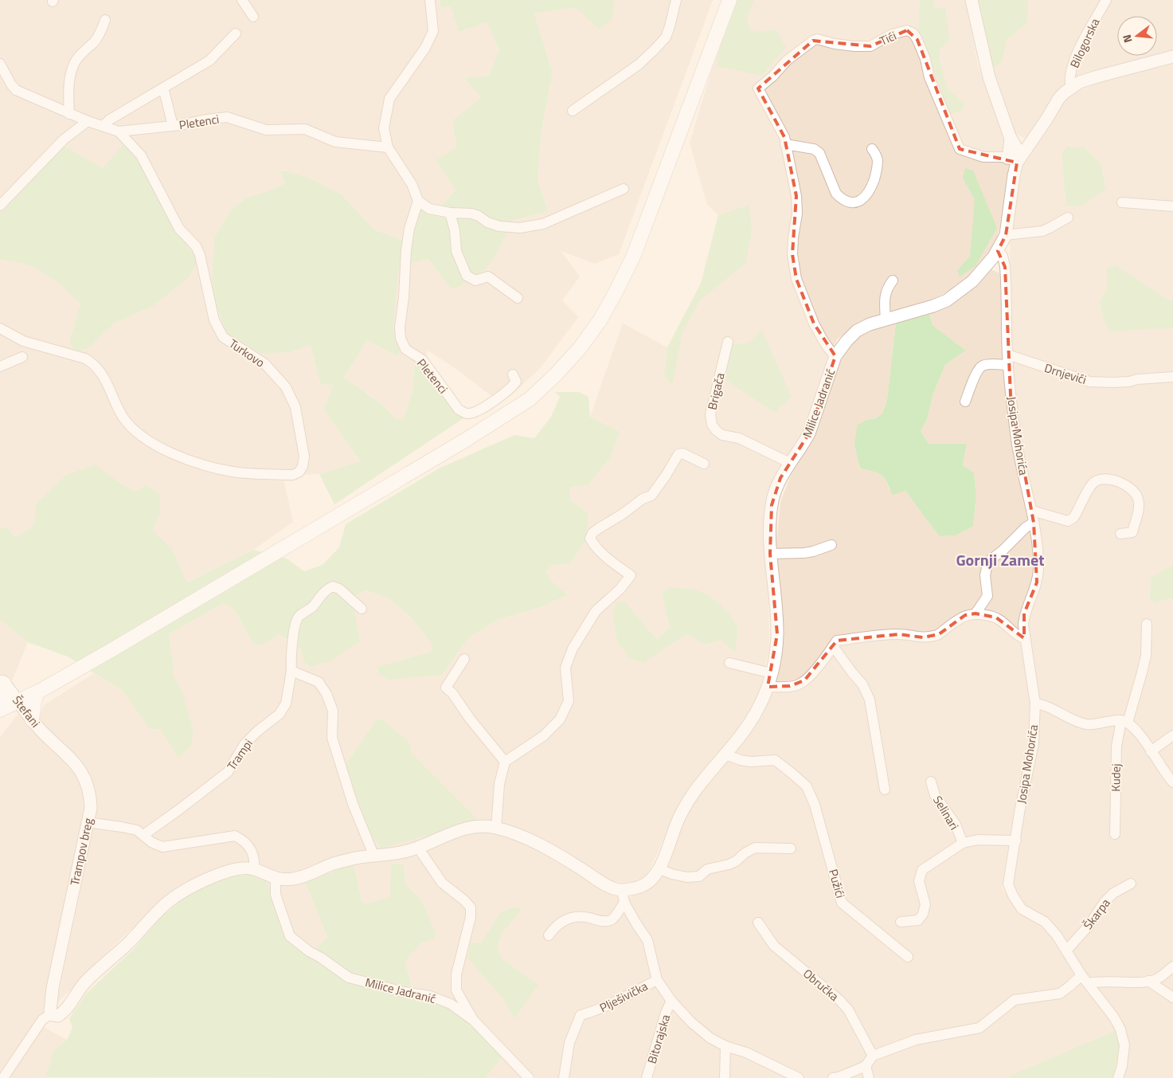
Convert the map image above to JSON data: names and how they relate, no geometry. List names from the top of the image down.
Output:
{
  "streets": {
    "street": [
      "Tići",
      "Bilogorska",
      "Pletenci",
      "Turkovo",
      "Drnjevići",
      "Brigača",
      "Milice Jadranić",
      "Josipa Mohorića",
      "Štefani",
      "Trampi",
      "Kudej",
      "Selinari",
      "Trampov breg",
      "Pužići",
      "Škarpa",
      "Obručka",
      "Plješivička",
      "Bitorajska"
    ]
  },
  "crossings": [
    ["Tići", "Milice Jadranić"],
    ["Pletenci", "Turkovo"],
    ["Drnjevići", "Josipa Mohorića"],
    ["Brigača", "Milice Jadranić"],
    ["Milice Jadranić", "Josipa Mohorića"],
    ["Milice Jadranić", "Pužići"],
    ["Milice Jadranić", "Plješivička"],
    ["Josipa Mohorića", "Selinari"],
    ["Josipa Mohorića", "Škarpa"],
    ["Štefani", "Trampov breg"]
  ],
  "districts": ["Gornji Zamet"],
  "north": "left"
}
